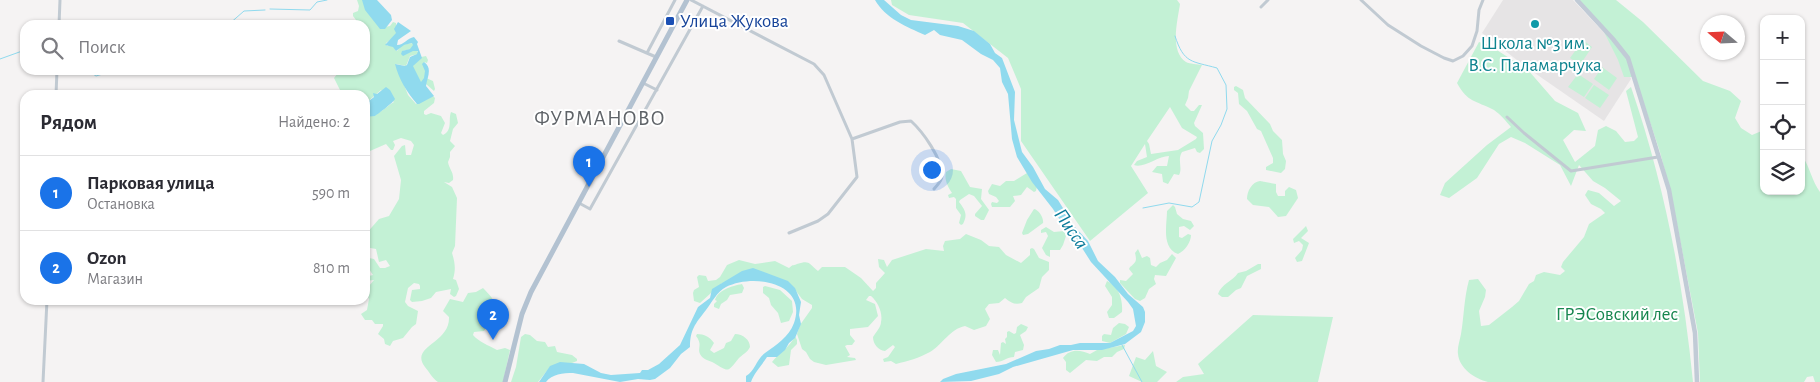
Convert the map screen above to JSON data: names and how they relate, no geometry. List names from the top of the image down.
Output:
{
  "districts": ["ФУРМАНОВО"],
  "water": ["Писса"],
  "parks": ["ГРЭСовский лес"],
  "places": {
    "transit": ["Улица Жукова"],
    "other": ["Школа №3 им. В.С. Паламарчука"]
  },
  "north": "left",
  "page": {
    "map_buttons": ["+", "−"],
    "search": "Поиск",
    "heading": ["Рядом", "Найдено: 2"],
    "pins": ["1", "2"],
    "list": [
      {
        "mark": "1",
        "name": "Парковая улица",
        "note": "Остановка",
        "value": "590 m"
      },
      {
        "mark": "2",
        "name": "Ozon",
        "note": "Магазин",
        "value": "810 m"
      }
    ]
  }
}
